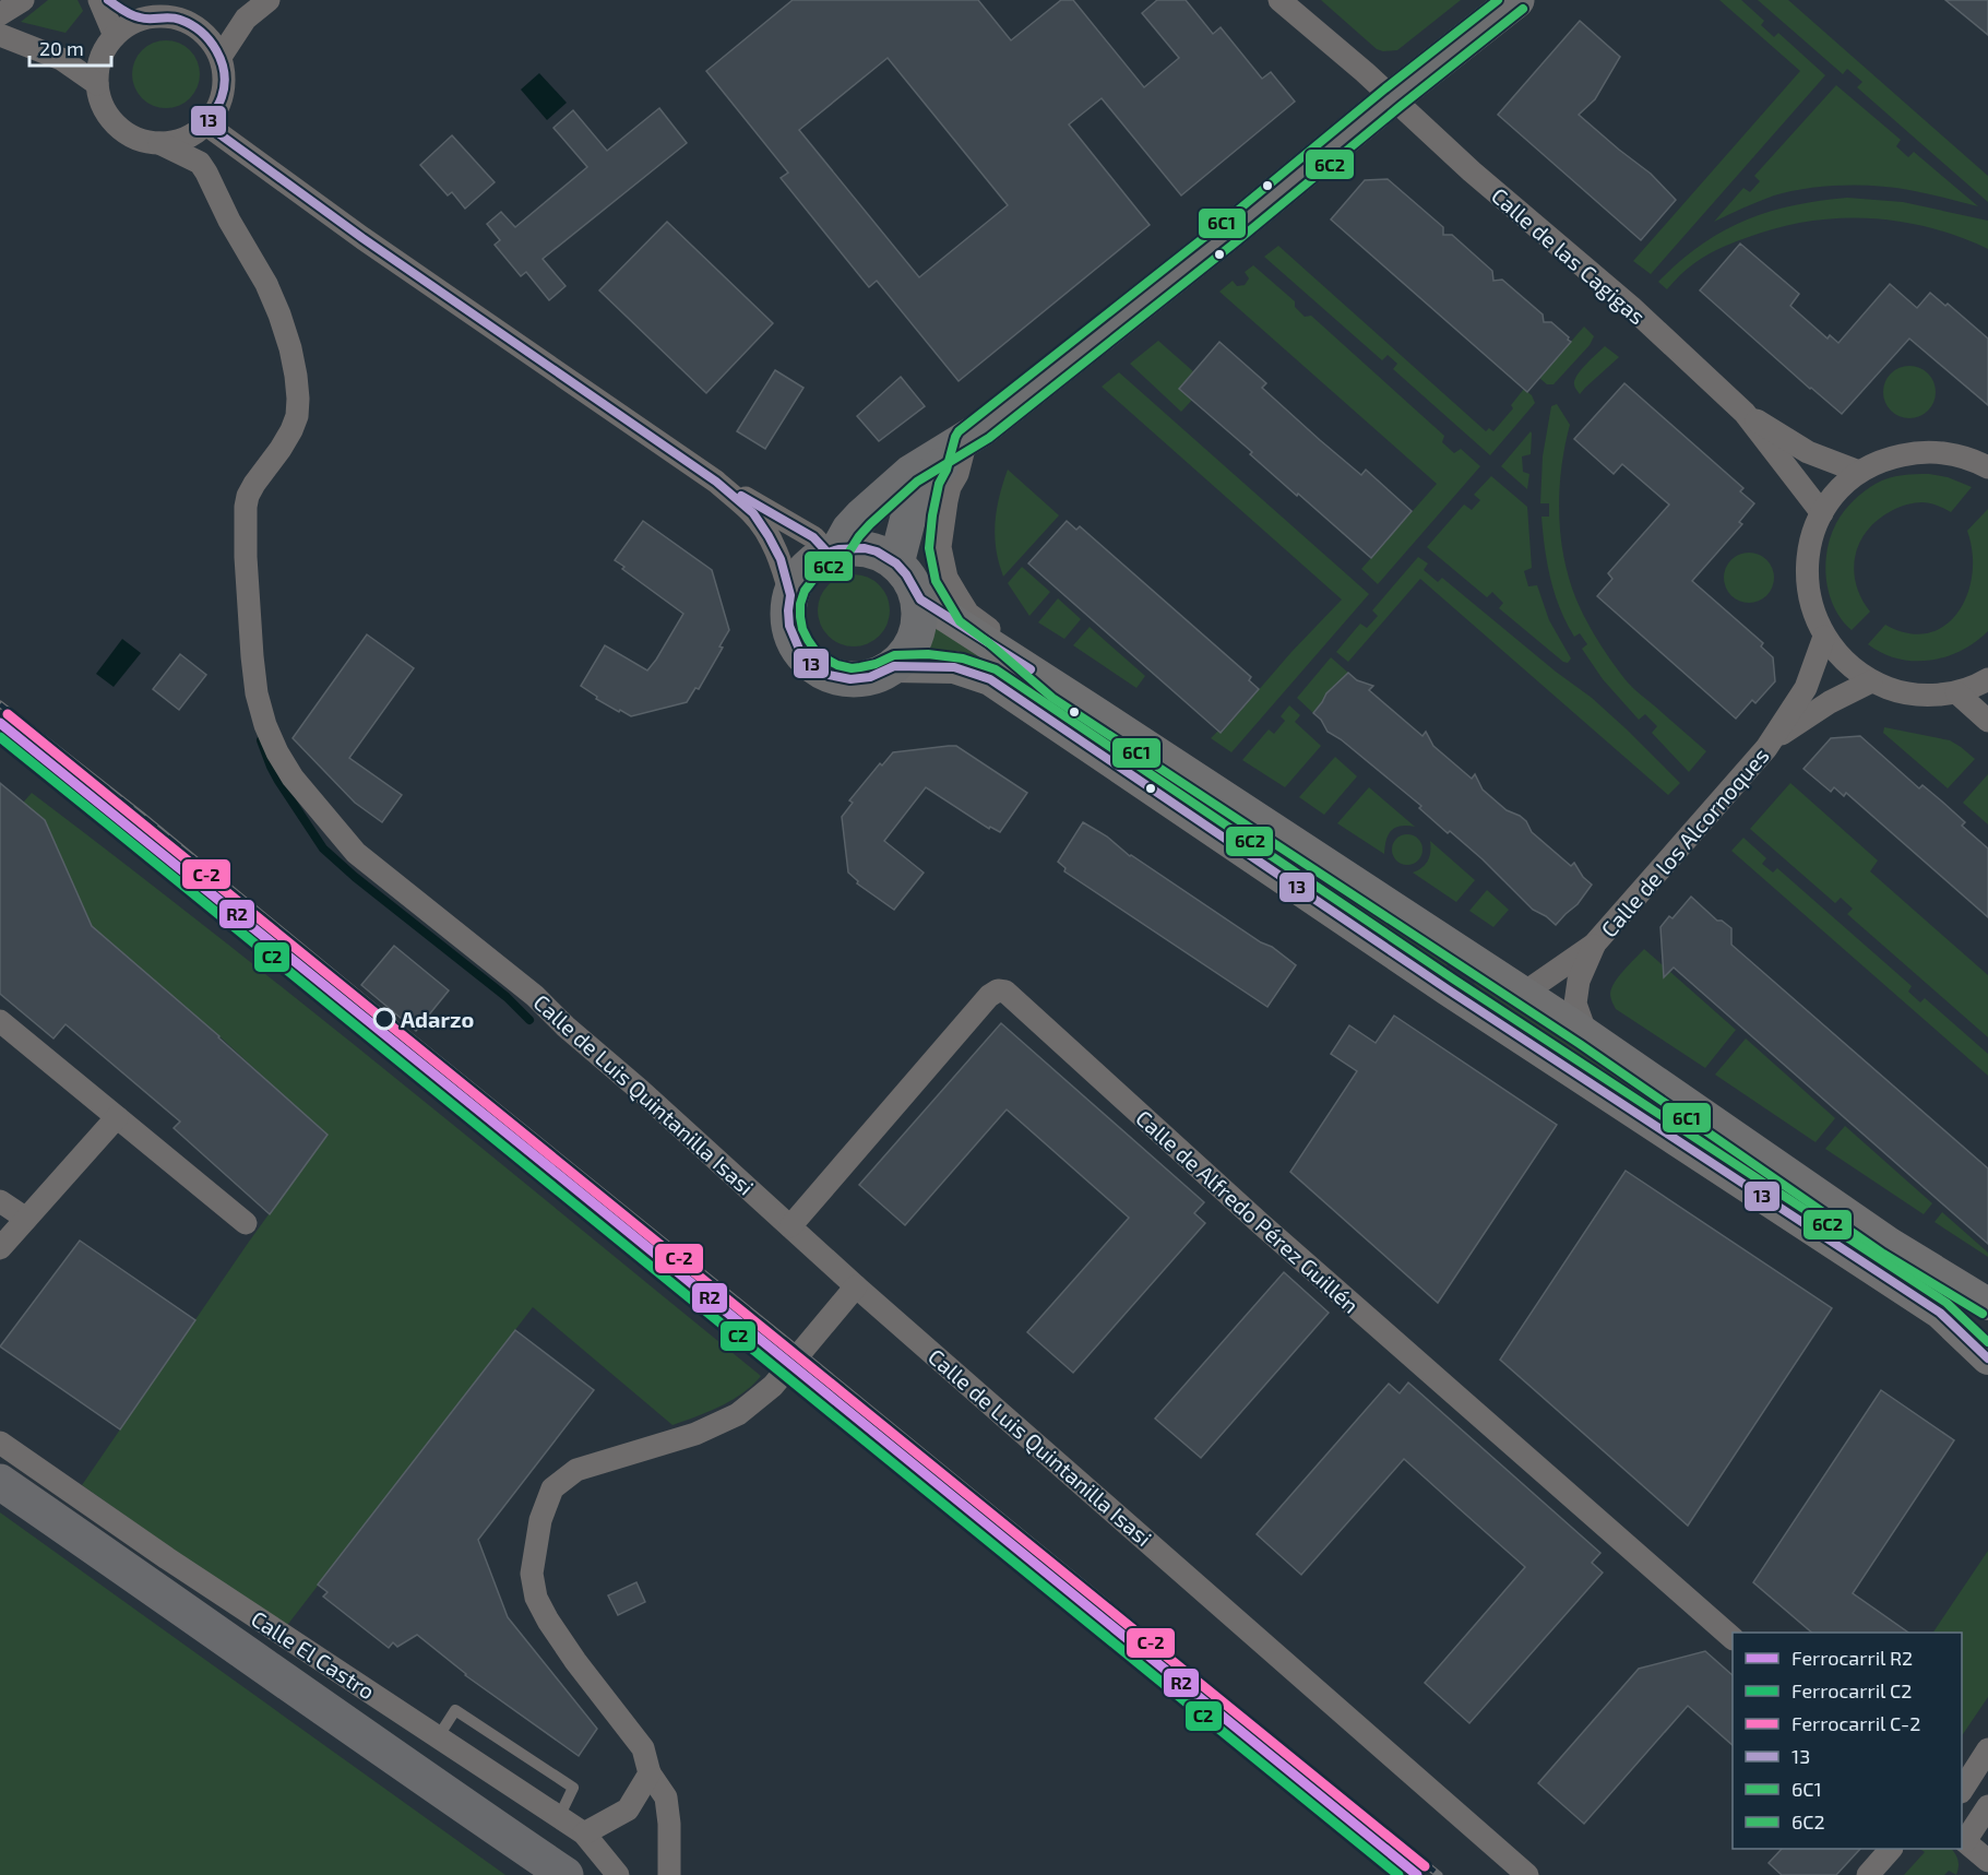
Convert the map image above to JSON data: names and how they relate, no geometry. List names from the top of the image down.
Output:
{
  "streets": {
    "highway": ["Calle El Castro"],
    "street": [
      "Calle de las Cagigas",
      "Calle de los Alcornoques",
      "Calle de Luis Quintanilla Isasi",
      "Calle de Alfredo Pérez Guillén"
    ]
  },
  "crossings": [
    ["Calle de Luis Quintanilla Isasi", "Calle de Alfredo Pérez Guillén"]
  ],
  "places": ["Adarzo"],
  "lines": [
    "transit line 13",
    "transit line 6C1",
    "transit line 6C2",
    "rail line C-2",
    "rail line R2",
    "rail line C2"
  ],
  "legend": [
    "Ferrocarril R2",
    "Ferrocarril C2",
    "Ferrocarril C-2",
    "13",
    "6C1",
    "6C2"
  ],
  "scale_bar": "20 m"
}
